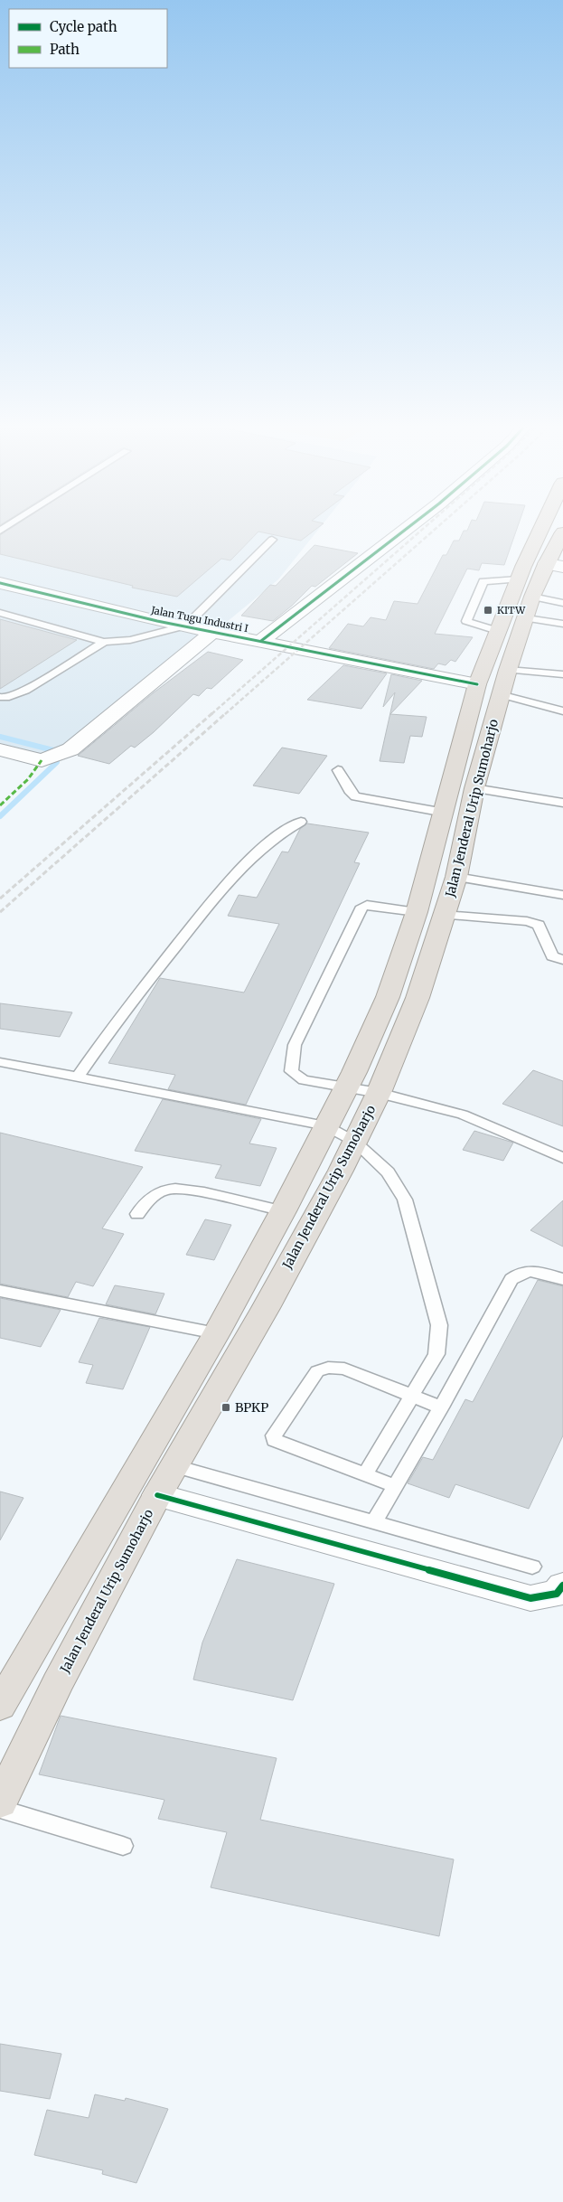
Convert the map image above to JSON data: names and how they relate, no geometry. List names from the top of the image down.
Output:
{
  "streets": {
    "highway": ["Jalan Jenderal Urip Sumoharjo"],
    "street": ["Jalan Tugu Industri I"]
  },
  "crossings": [
    ["Jalan Tugu Industri I", "Jalan Jenderal Urip Sumoharjo"]
  ],
  "places": {
    "transit": ["KITW", "BPKP"]
  },
  "legend": ["Cycle path", "Path"]
}
